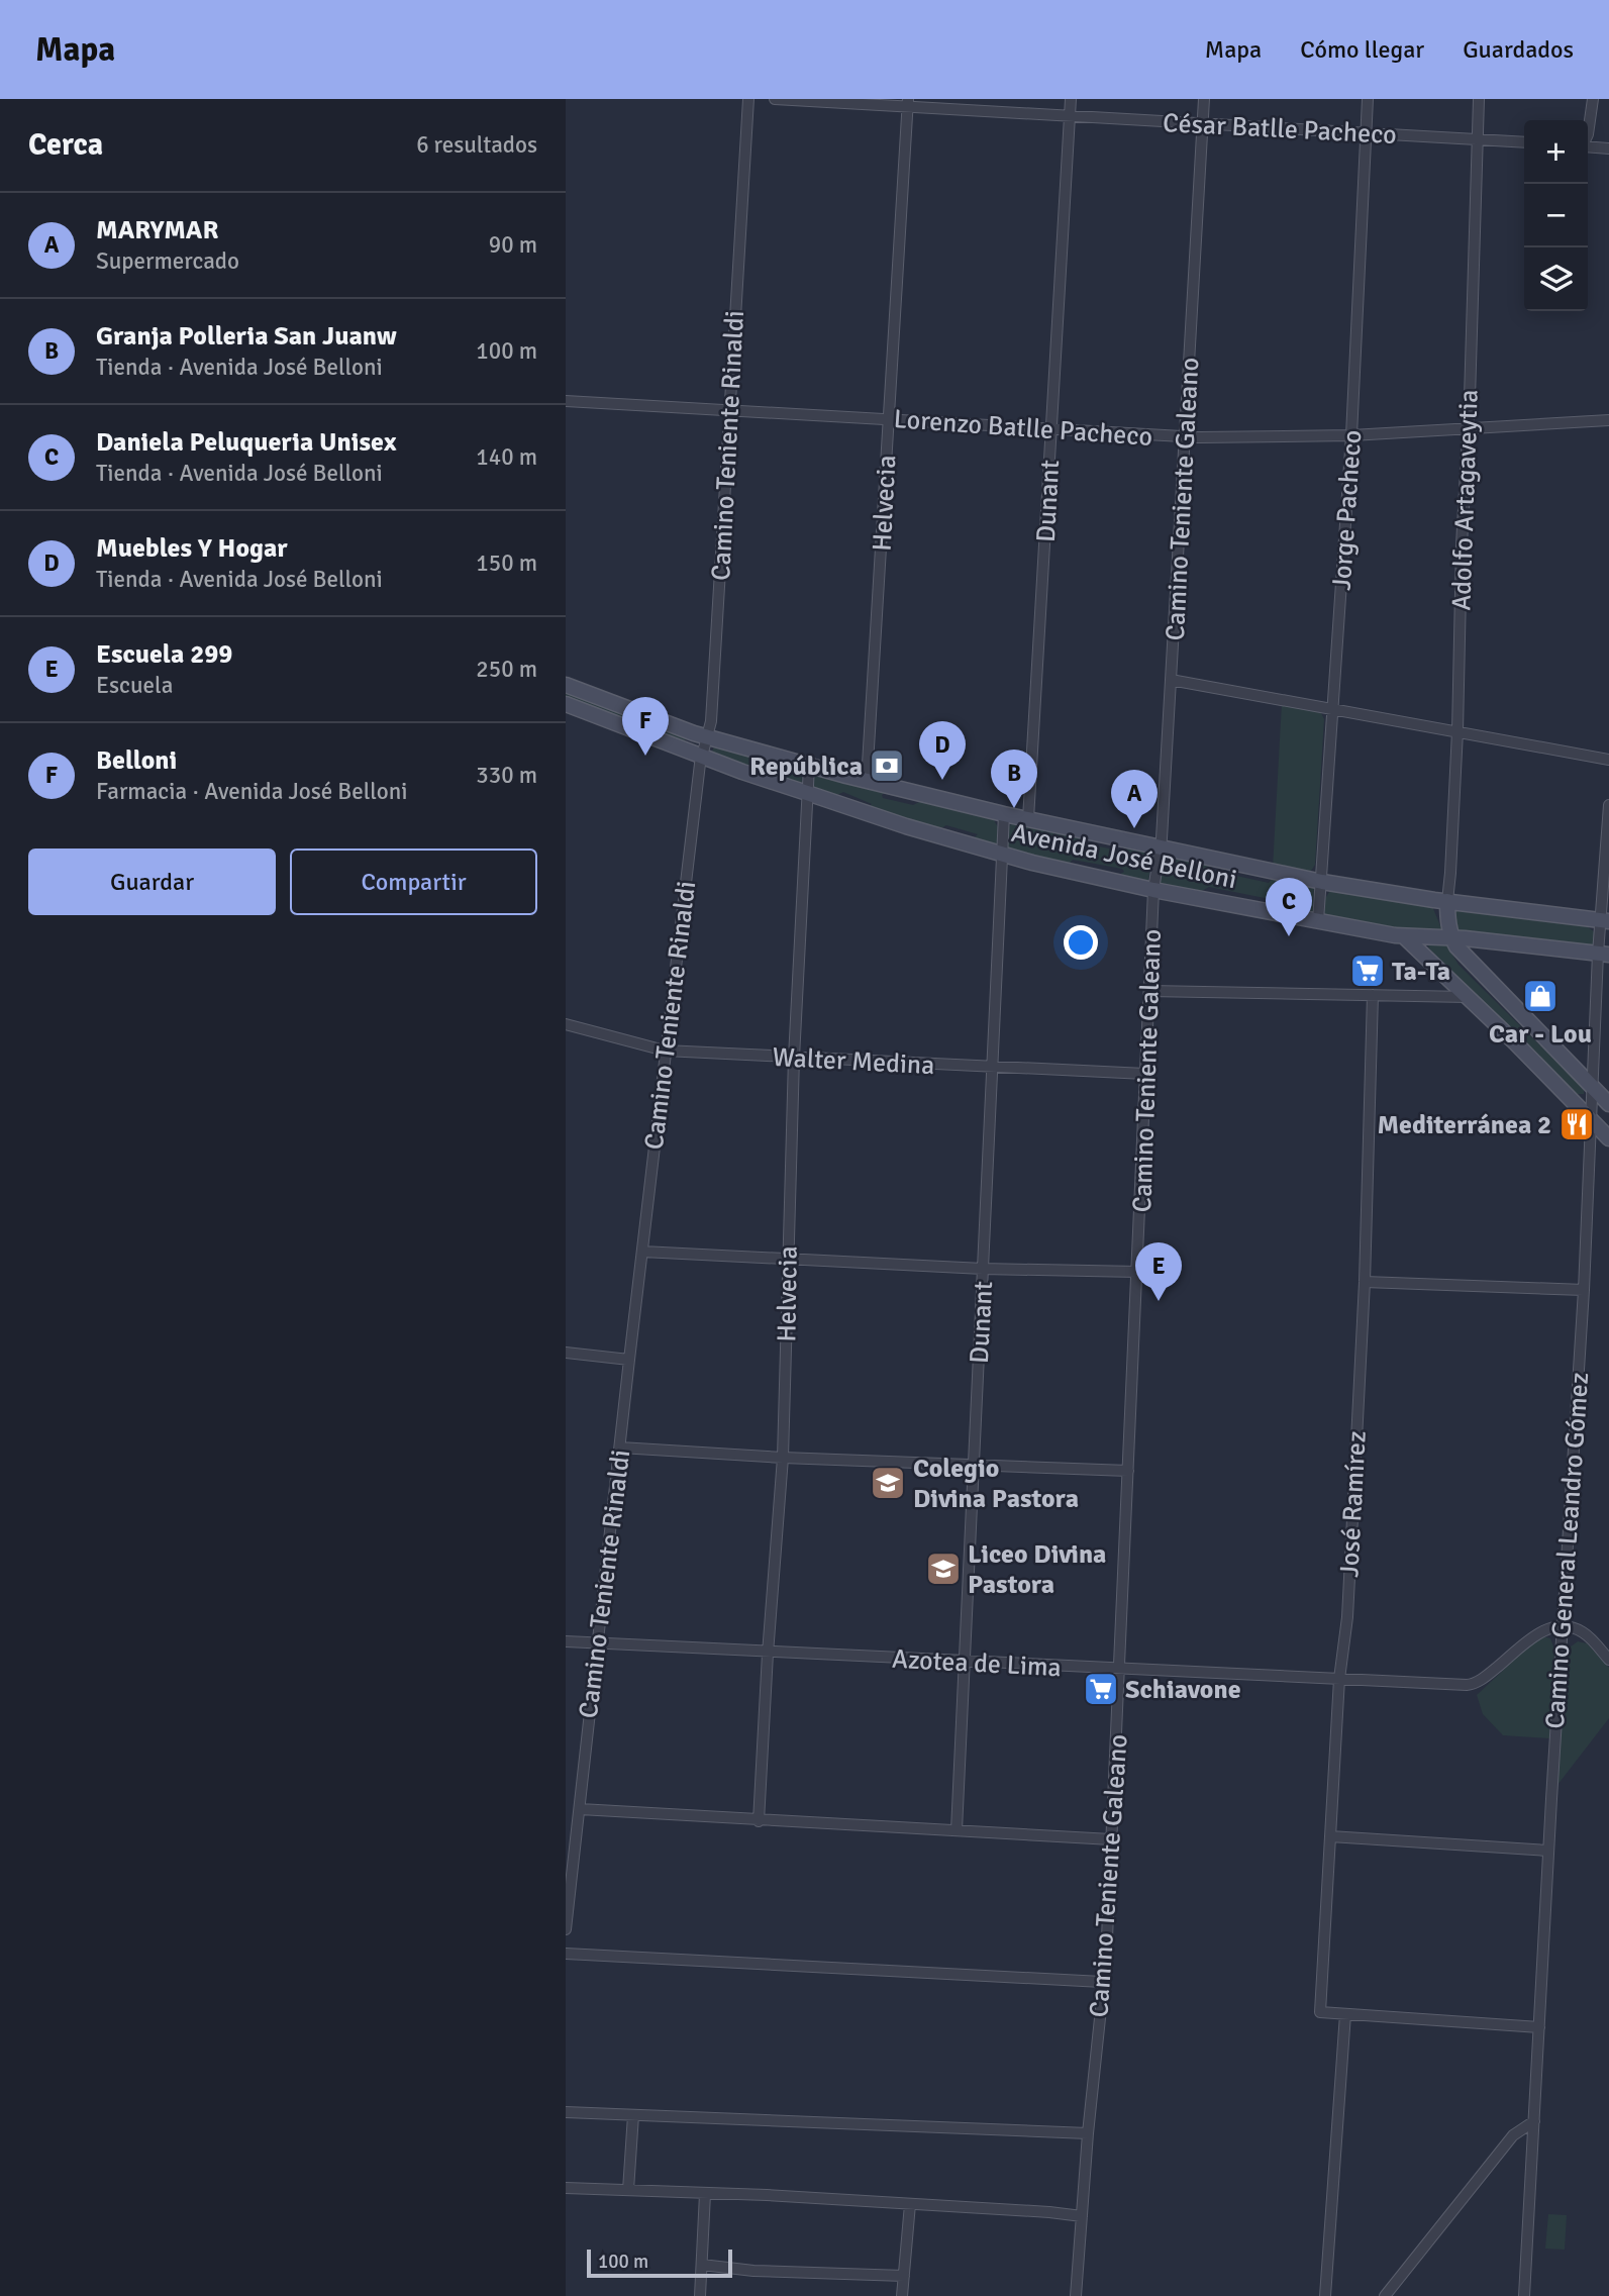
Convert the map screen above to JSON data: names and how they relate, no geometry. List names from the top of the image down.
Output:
{
  "streets": {
    "main road": ["Avenida José Belloni"],
    "street": [
      "César Batlle Pacheco",
      "Lorenzo Batlle Pacheco",
      "Camino Teniente Rinaldi",
      "Camino Teniente Galeano",
      "Adolfo Artagaveytia",
      "Dunant",
      "Helvecia",
      "Jorge Pacheco",
      "Walter Medina",
      "José Ramírez",
      "Camino General Leandro Gómez",
      "Azotea de Lima"
    ]
  },
  "crossings": [
    ["César Batlle Pacheco", "Camino Teniente Galeano"],
    ["César Batlle Pacheco", "Adolfo Artagaveytia"],
    ["César Batlle Pacheco", "Dunant"],
    ["César Batlle Pacheco", "Helvecia"],
    ["César Batlle Pacheco", "Jorge Pacheco"],
    ["Lorenzo Batlle Pacheco", "Camino Teniente Rinaldi"],
    ["Lorenzo Batlle Pacheco", "Camino Teniente Galeano"],
    ["Lorenzo Batlle Pacheco", "Adolfo Artagaveytia"],
    ["Lorenzo Batlle Pacheco", "Dunant"],
    ["Lorenzo Batlle Pacheco", "Helvecia"],
    ["Lorenzo Batlle Pacheco", "Jorge Pacheco"],
    ["Camino Teniente Rinaldi", "Avenida José Belloni"],
    ["Camino Teniente Rinaldi", "Walter Medina"],
    ["Camino Teniente Rinaldi", "Azotea de Lima"],
    ["Camino Teniente Galeano", "Avenida José Belloni"],
    ["Camino Teniente Galeano", "Walter Medina"],
    ["Camino Teniente Galeano", "Azotea de Lima"],
    ["Adolfo Artagaveytia", "Avenida José Belloni"],
    ["Dunant", "Avenida José Belloni"],
    ["Dunant", "Walter Medina"],
    ["Dunant", "Azotea de Lima"],
    ["Helvecia", "Avenida José Belloni"],
    ["Helvecia", "Walter Medina"],
    ["Helvecia", "Azotea de Lima"],
    ["Jorge Pacheco", "Avenida José Belloni"],
    ["Avenida José Belloni", "Camino General Leandro Gómez"],
    ["José Ramírez", "Azotea de Lima"],
    ["Camino General Leandro Gómez", "Azotea de Lima"]
  ],
  "places": {
    "bank": ["República"],
    "supermarket": ["Ta-Ta", "Schiavone"],
    "shop": ["Car - Lou"],
    "restaurant": ["Mediterránea 2"],
    "school or university": ["Colegio Divina Pastora", "Liceo Divina Pastora"]
  },
  "scale_bar": "100 m",
  "page": {
    "header": "Mapa",
    "nav": ["Mapa", "Cómo llegar", "Guardados"],
    "heading": ["Cerca", "6 resultados"],
    "map_buttons": ["+", "−"],
    "list": [
      {
        "mark": "A",
        "name": "MARYMAR",
        "note": "Supermercado",
        "value": "90 m"
      },
      {
        "mark": "B",
        "name": "Granja Polleria San Juanw",
        "note": "Tienda · Avenida José Belloni",
        "value": "100 m"
      },
      {
        "mark": "C",
        "name": "Daniela Peluqueria Unisex",
        "note": "Tienda · Avenida José Belloni",
        "value": "140 m"
      },
      {
        "mark": "D",
        "name": "Muebles Y Hogar",
        "note": "Tienda · Avenida José Belloni",
        "value": "150 m"
      },
      {
        "mark": "E",
        "name": "Escuela 299",
        "note": "Escuela",
        "value": "250 m"
      },
      {
        "mark": "F",
        "name": "Belloni",
        "note": "Farmacia · Avenida José Belloni",
        "value": "330 m"
      }
    ],
    "pins": [
      "F",
      "D",
      "B",
      "A",
      "C",
      "E"
    ],
    "buttons": ["Guardar", "Compartir"],
    "scale": "100 m"
  }
}
